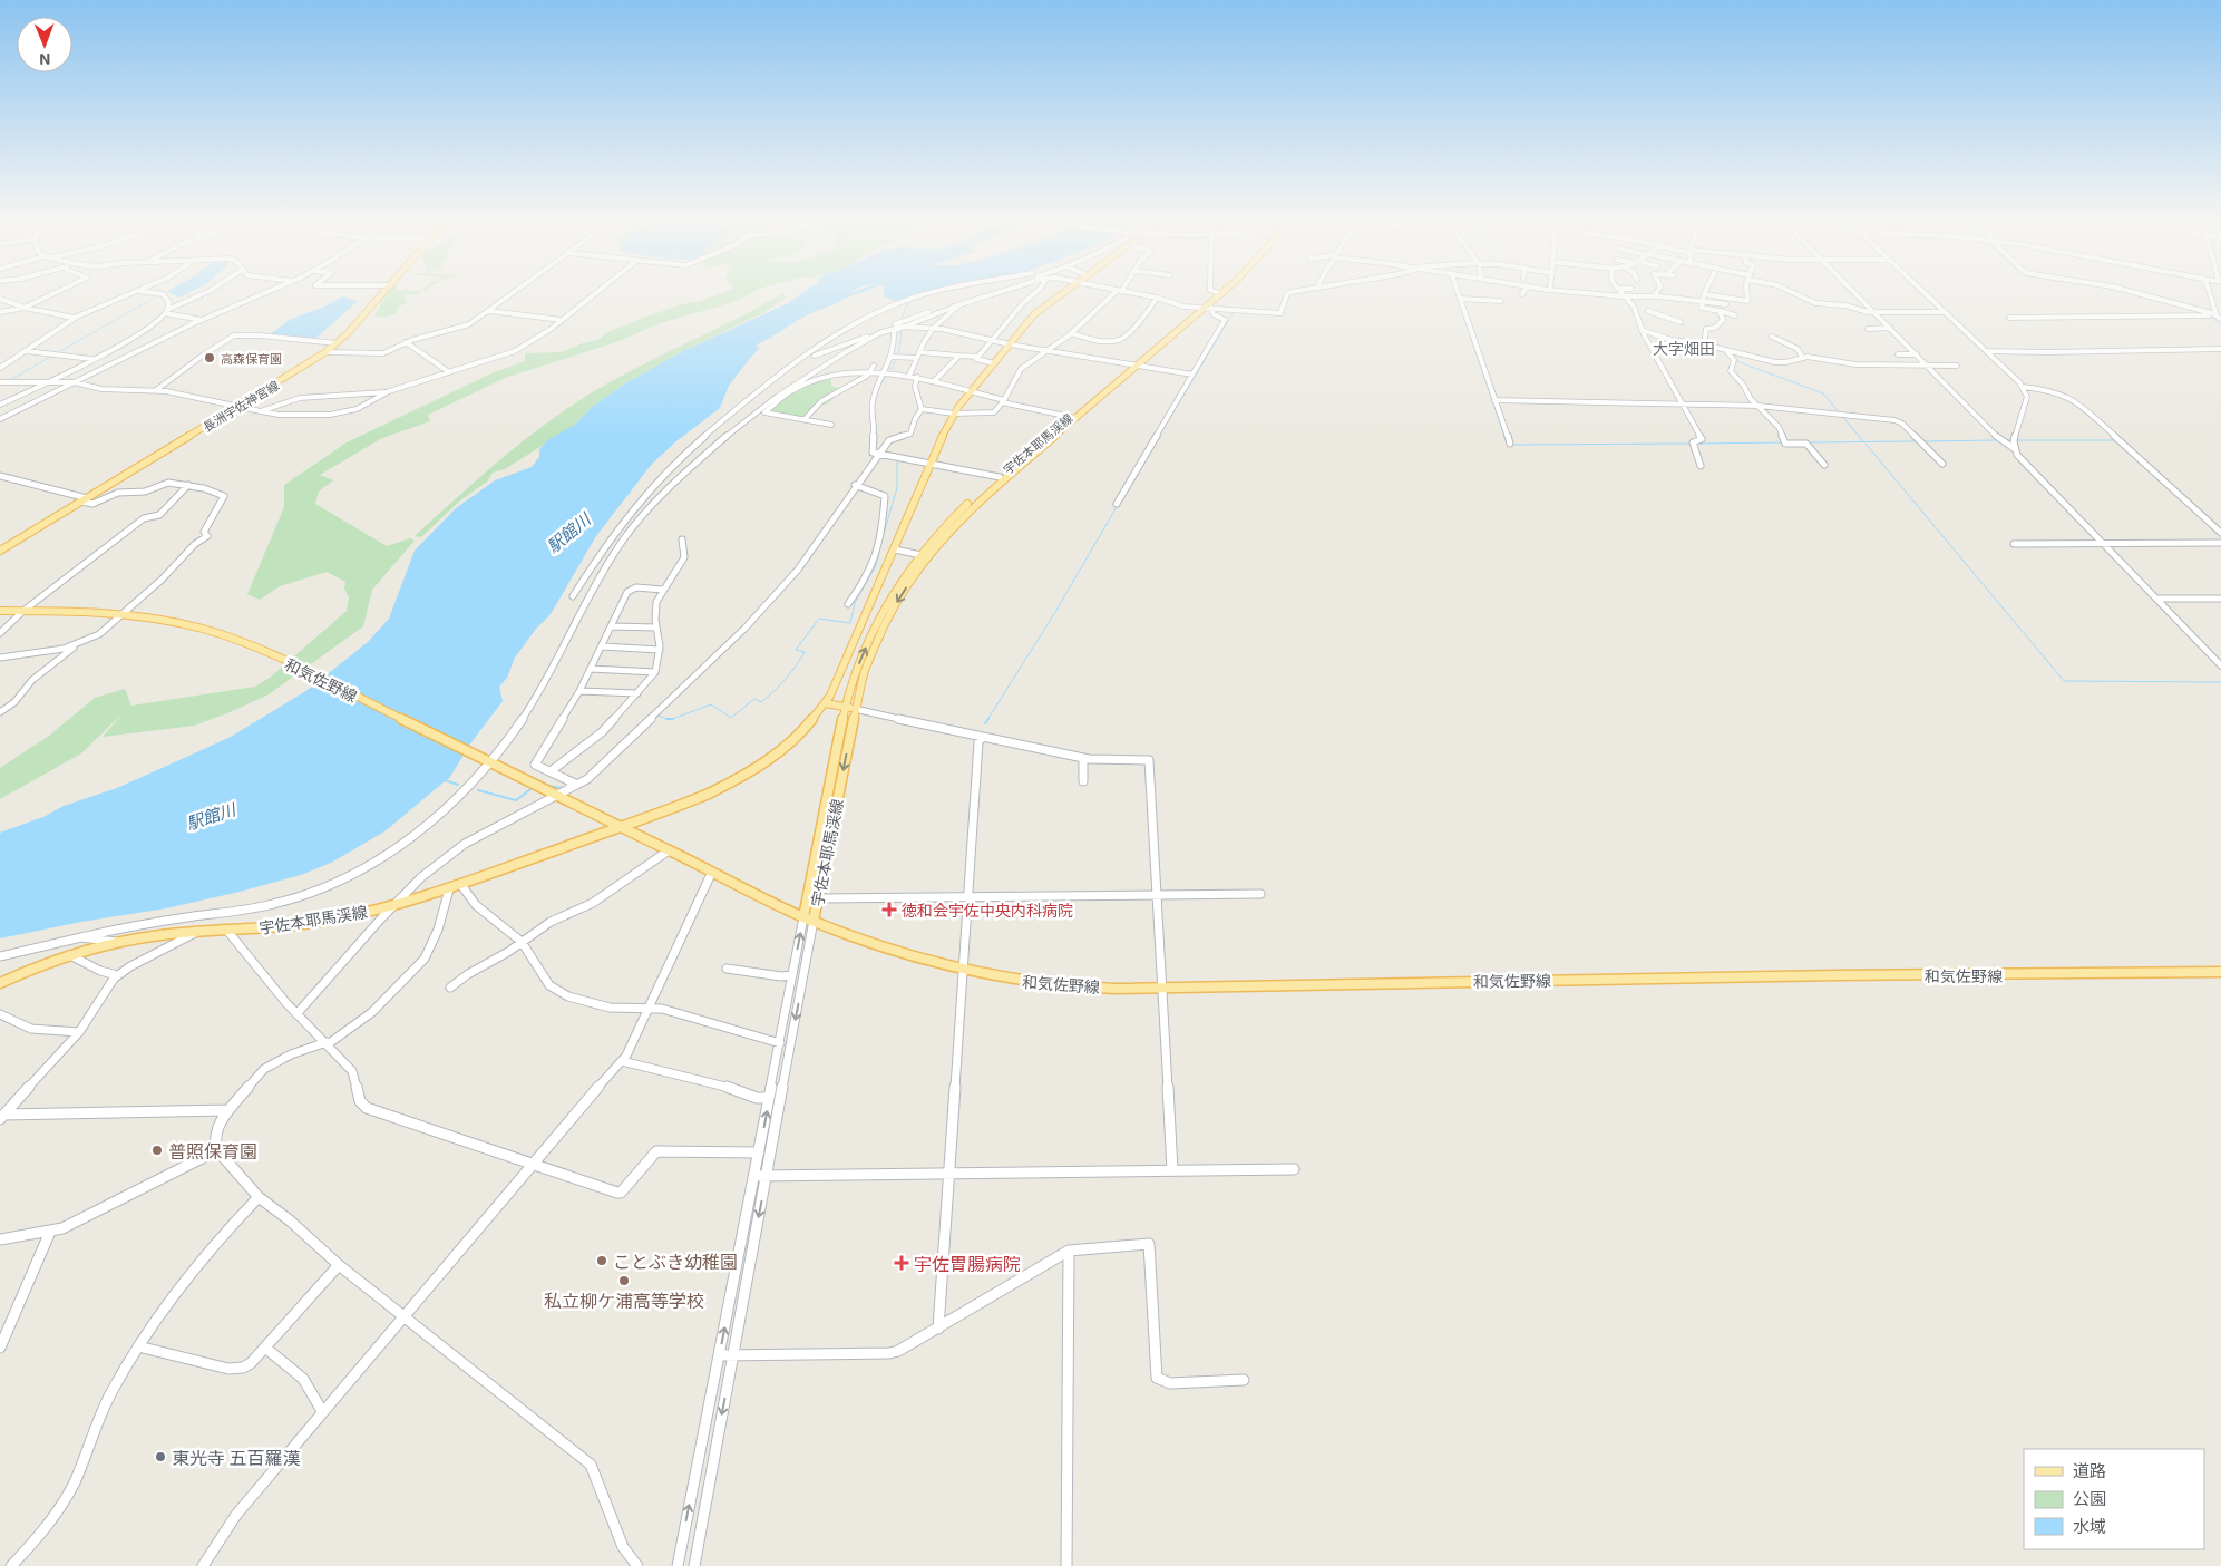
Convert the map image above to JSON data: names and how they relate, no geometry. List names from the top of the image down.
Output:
{
  "streets": {
    "main road": ["長洲宇佐神宮線", "宇佐本耶馬渓線", "和気佐野線"]
  },
  "crossings": [
    ["宇佐本耶馬渓線", "和気佐野線"]
  ],
  "districts": ["大字畑田"],
  "water": ["駅館川"],
  "places": {
    "other": [
      "高森保育園",
      "普照保育園",
      "ことぶき幼稚園",
      "私立柳ケ浦高等学校",
      "東光寺 五百羅漢"
    ],
    "health": ["徳和会宇佐中央内科病院", "宇佐胃腸病院"]
  },
  "legend": ["道路", "公園", "水域"],
  "north": "bottom"
}
